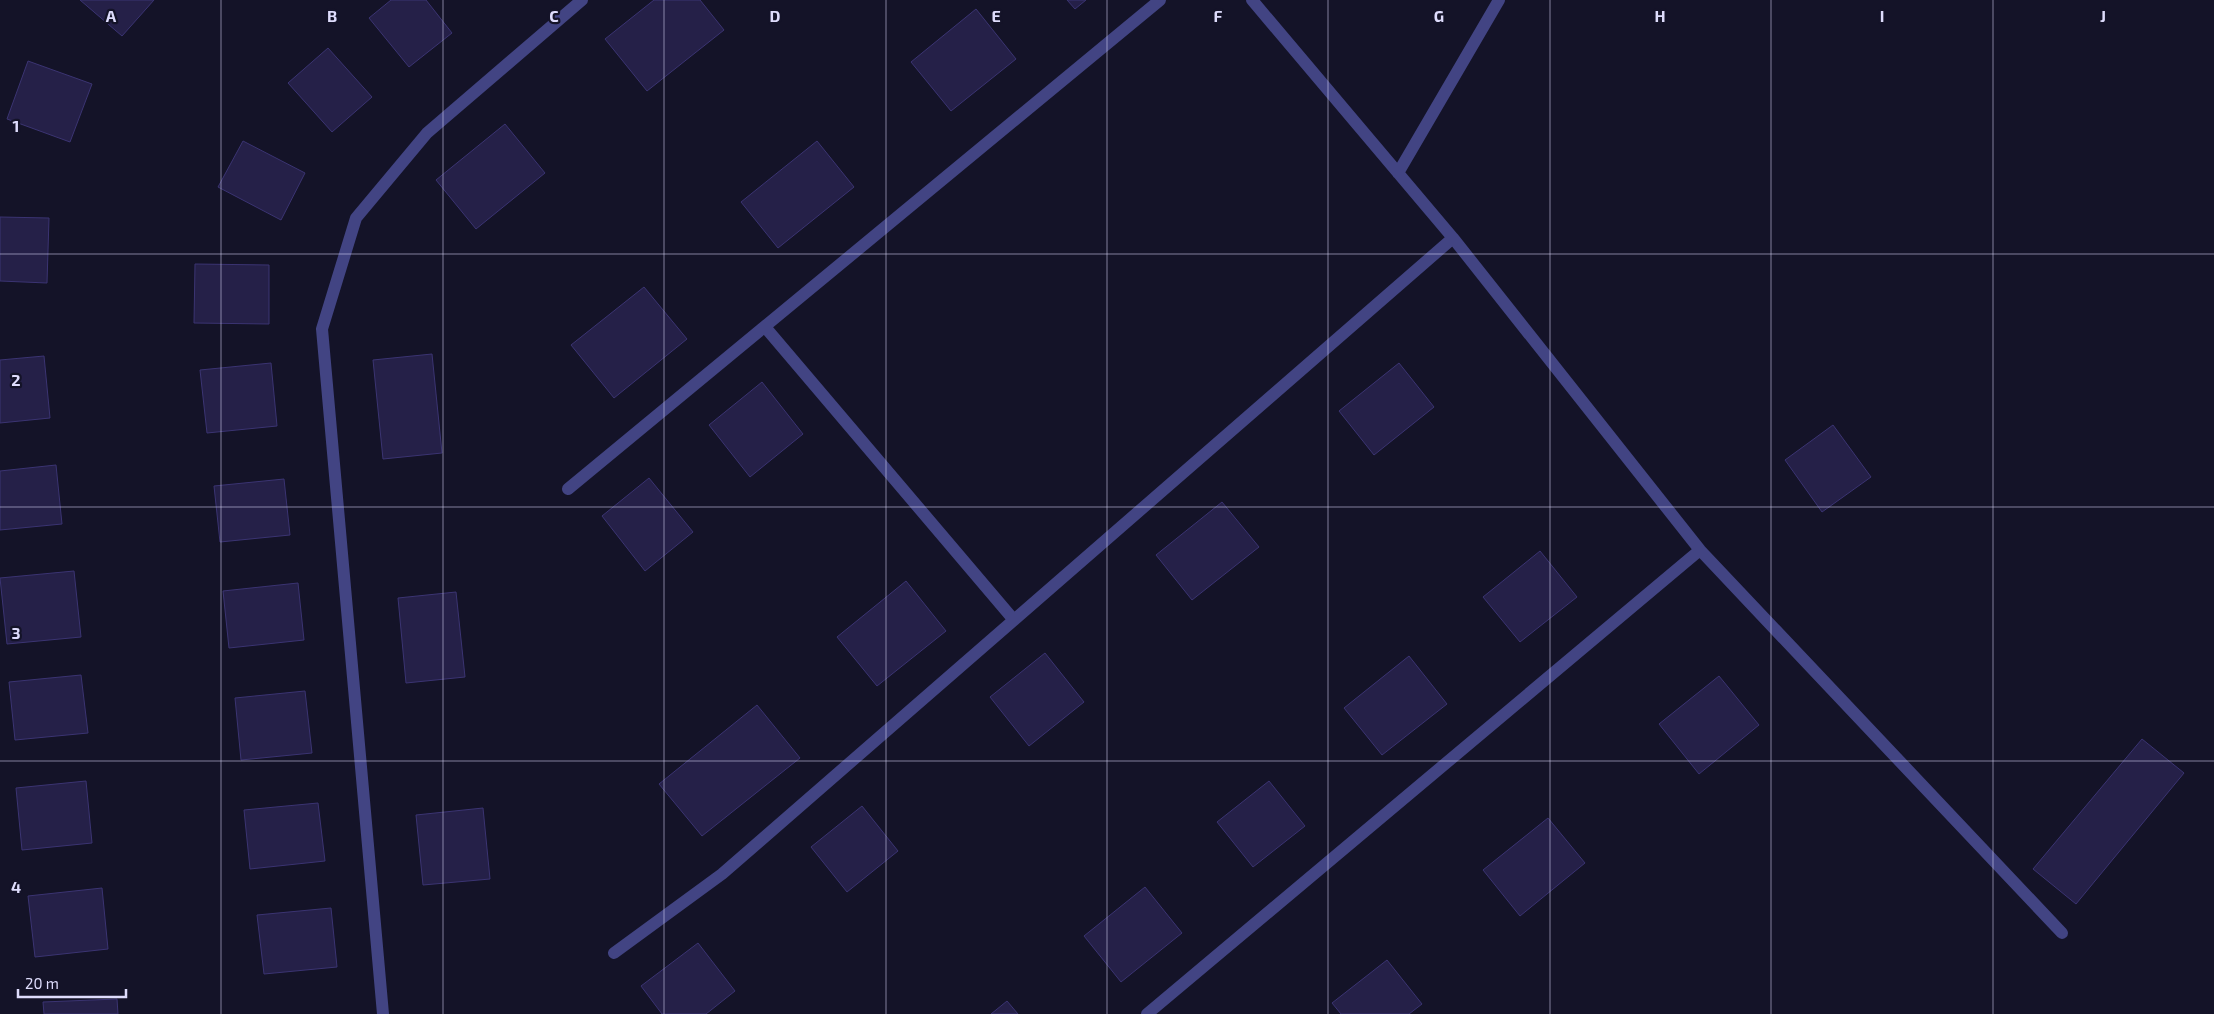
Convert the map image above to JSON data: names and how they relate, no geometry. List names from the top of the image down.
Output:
{
  "scale_bar": "20 m",
  "grid": {
    "columns": [
      "A",
      "B",
      "C",
      "D",
      "E",
      "F",
      "G",
      "H",
      "I",
      "J"
    ],
    "rows": [
      "1",
      "2",
      "3",
      "4"
    ]
  }
}
